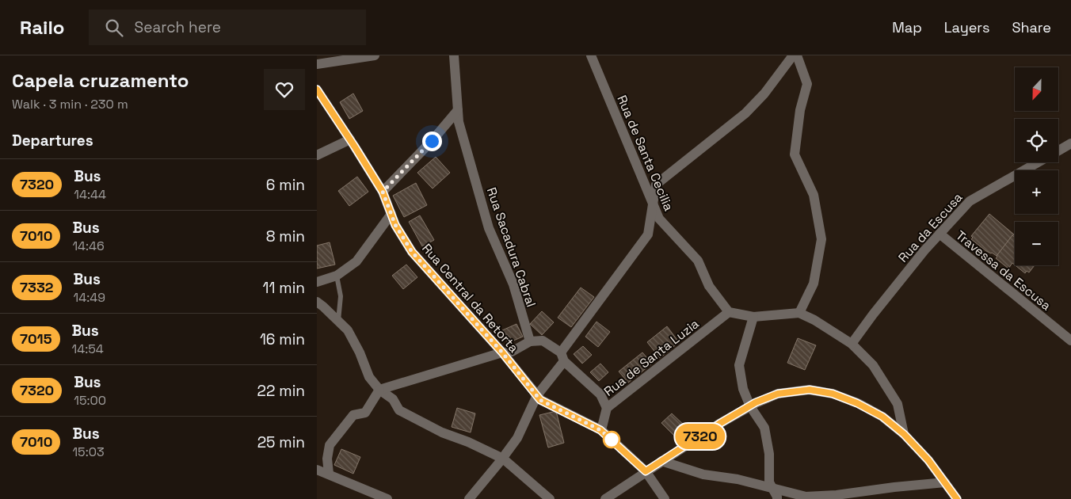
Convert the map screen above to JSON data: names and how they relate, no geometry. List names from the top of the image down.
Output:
{
  "streets": {
    "street": [
      "Rua de Santa Cecilia",
      "Rua da Escusa",
      "Rua Sacadura Cabral",
      "Travessa da Escusa",
      "Rua Central da Retorta",
      "Rua de Santa Luzia"
    ]
  },
  "crossings": [
    ["Rua de Santa Cecilia", "Rua de Santa Luzia"],
    ["Rua da Escusa", "Travessa da Escusa"],
    ["Rua Central da Retorta", "Rua de Santa Luzia"]
  ],
  "lines": ["bus line 7320"],
  "north": "bottom",
  "page": {
    "header": "Railo",
    "search": "Search here",
    "nav": ["Map", "Layers", "Share"],
    "heading": [
      ["Capela cruzamento", "Walk · 3 min · 230 m"],
      "Departures"
    ],
    "on_map": "7320",
    "map_buttons": ["+", "−"],
    "list": [
      {
        "mark": "7320",
        "name": "Bus",
        "note": "14:44",
        "value": "6 min"
      },
      {
        "mark": "7010",
        "name": "Bus",
        "note": "14:46",
        "value": "8 min"
      },
      {
        "mark": "7332",
        "name": "Bus",
        "note": "14:49",
        "value": "11 min"
      },
      {
        "mark": "7015",
        "name": "Bus",
        "note": "14:54",
        "value": "16 min"
      },
      {
        "mark": "7320",
        "name": "Bus",
        "note": "15:00",
        "value": "22 min"
      },
      {
        "mark": "7010",
        "name": "Bus",
        "note": "15:03",
        "value": "25 min"
      }
    ]
  }
}
